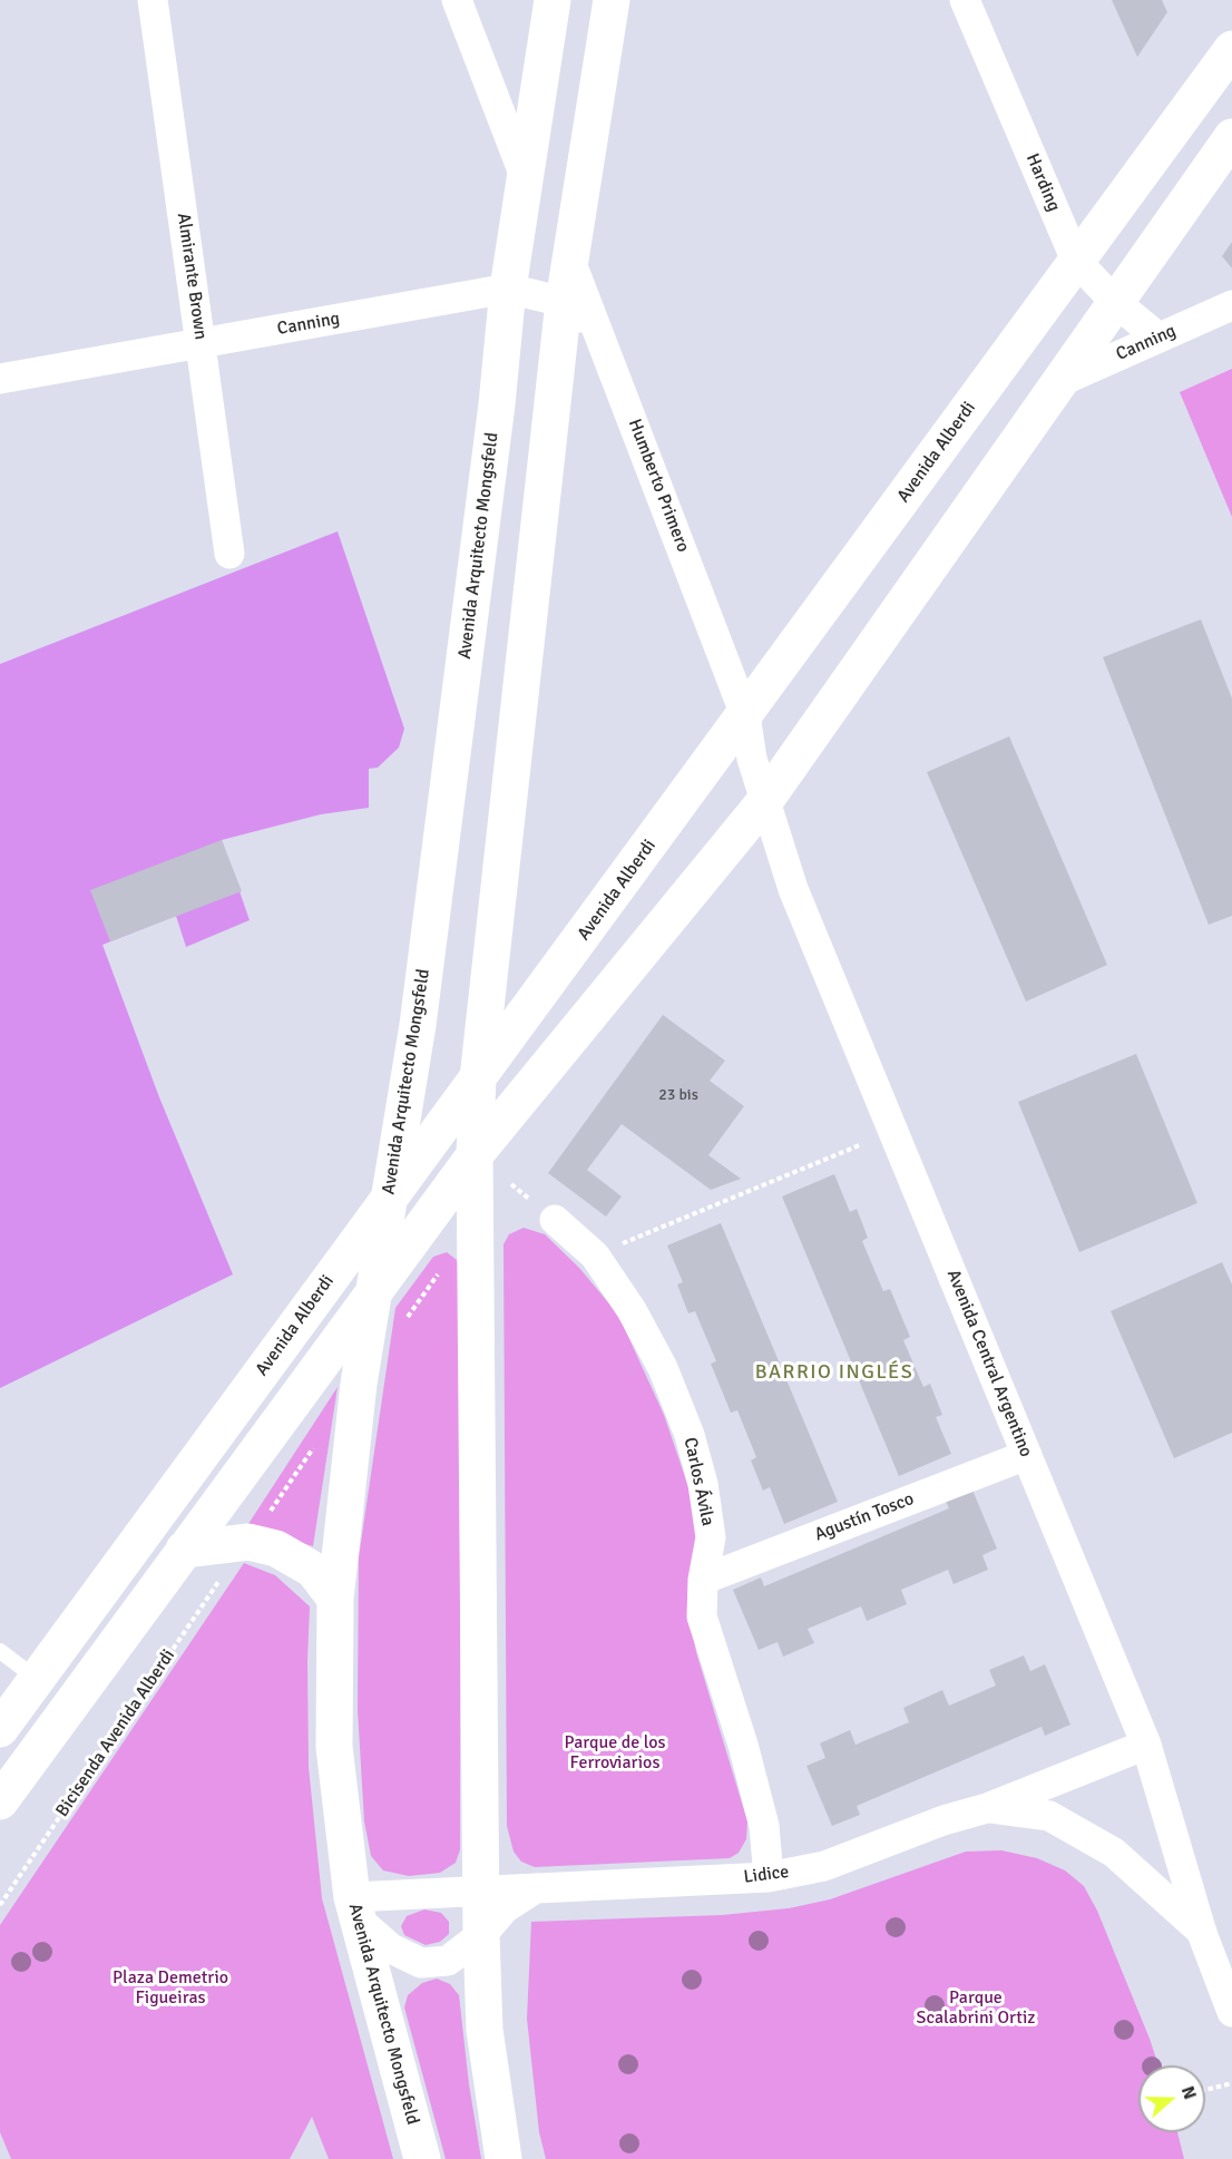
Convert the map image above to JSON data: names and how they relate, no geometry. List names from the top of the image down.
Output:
{
  "streets": {
    "main road": ["Avenida Alberdi", "Avenida Arquitecto Mongsfeld"],
    "street": [
      "Harding",
      "Almirante Brown",
      "Canning",
      "Humberto Primero",
      "Avenida Central Argentino",
      "Carlos Ávila",
      "Agustín Tosco",
      "Lidice"
    ],
    "path": ["Bicisenda Avenida Alberdi"]
  },
  "crossings": [
    ["Harding", "Canning"],
    ["Harding", "Avenida Alberdi"],
    ["Almirante Brown", "Canning"],
    ["Canning", "Humberto Primero"],
    ["Canning", "Avenida Arquitecto Mongsfeld"],
    ["Avenida Alberdi", "Humberto Primero"],
    ["Avenida Alberdi", "Avenida Arquitecto Mongsfeld"],
    ["Avenida Alberdi", "Avenida Central Argentino"],
    ["Humberto Primero", "Avenida Central Argentino"],
    ["Avenida Arquitecto Mongsfeld", "Lidice"],
    ["Avenida Central Argentino", "Agustín Tosco"],
    ["Avenida Central Argentino", "Lidice"],
    ["Carlos Ávila", "Agustín Tosco"],
    ["Carlos Ávila", "Lidice"]
  ],
  "districts": ["BARRIO INGLÉS"],
  "parks": ["Parque de los Ferroviarios", "Plaza Demetrio Figueiras", "Parque Scalabrini Ortiz"],
  "house_numbers": ["23 bis"],
  "north": "right"
}
